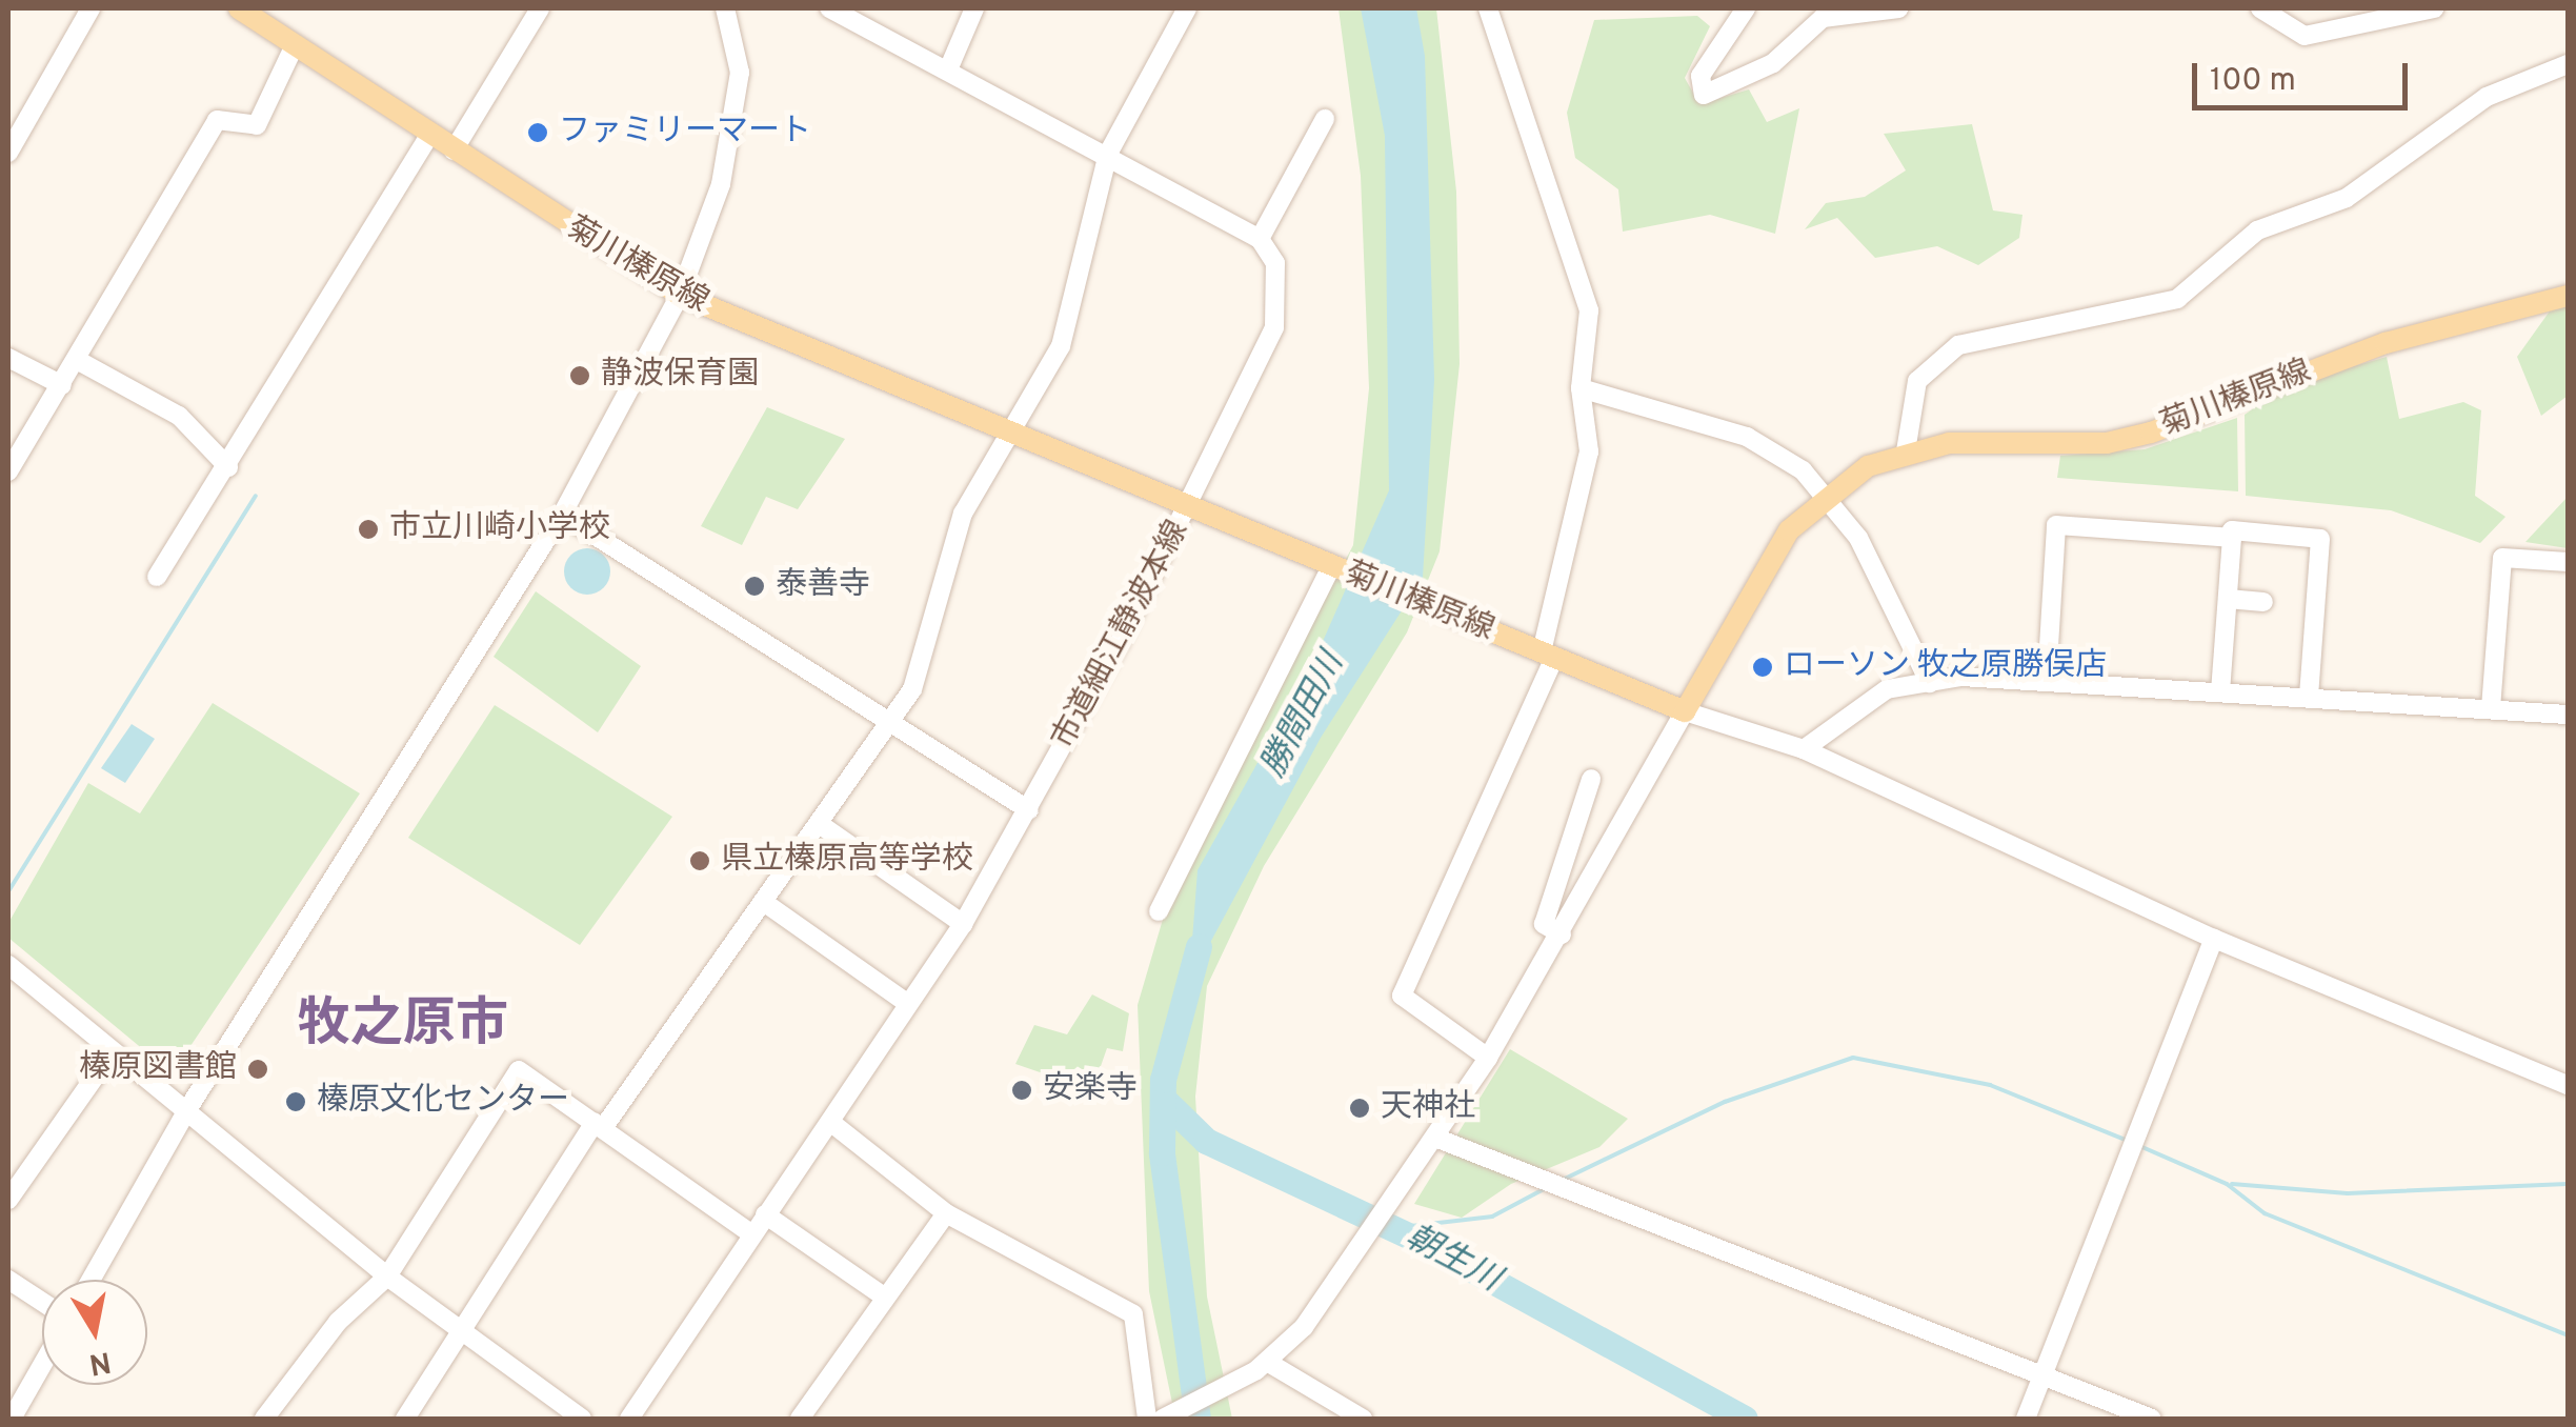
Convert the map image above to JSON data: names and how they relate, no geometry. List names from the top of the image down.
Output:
{
  "streets": {
    "main road": ["菊川榛原線"],
    "street": ["市道細江静波本線"]
  },
  "crossings": [
    ["菊川榛原線", "市道細江静波本線"]
  ],
  "districts": ["牧之原市"],
  "water": ["勝間田川", "朝生川"],
  "places": [
    "ファミリーマート",
    "静波保育園",
    "市立川崎小学校",
    "泰善寺",
    "ローソン 牧之原勝俣店",
    "県立榛原高等学校",
    "榛原図書館",
    "安楽寺",
    "榛原文化センター",
    "天神社"
  ],
  "scale_bar": "100 m",
  "north": "bottom"
}
